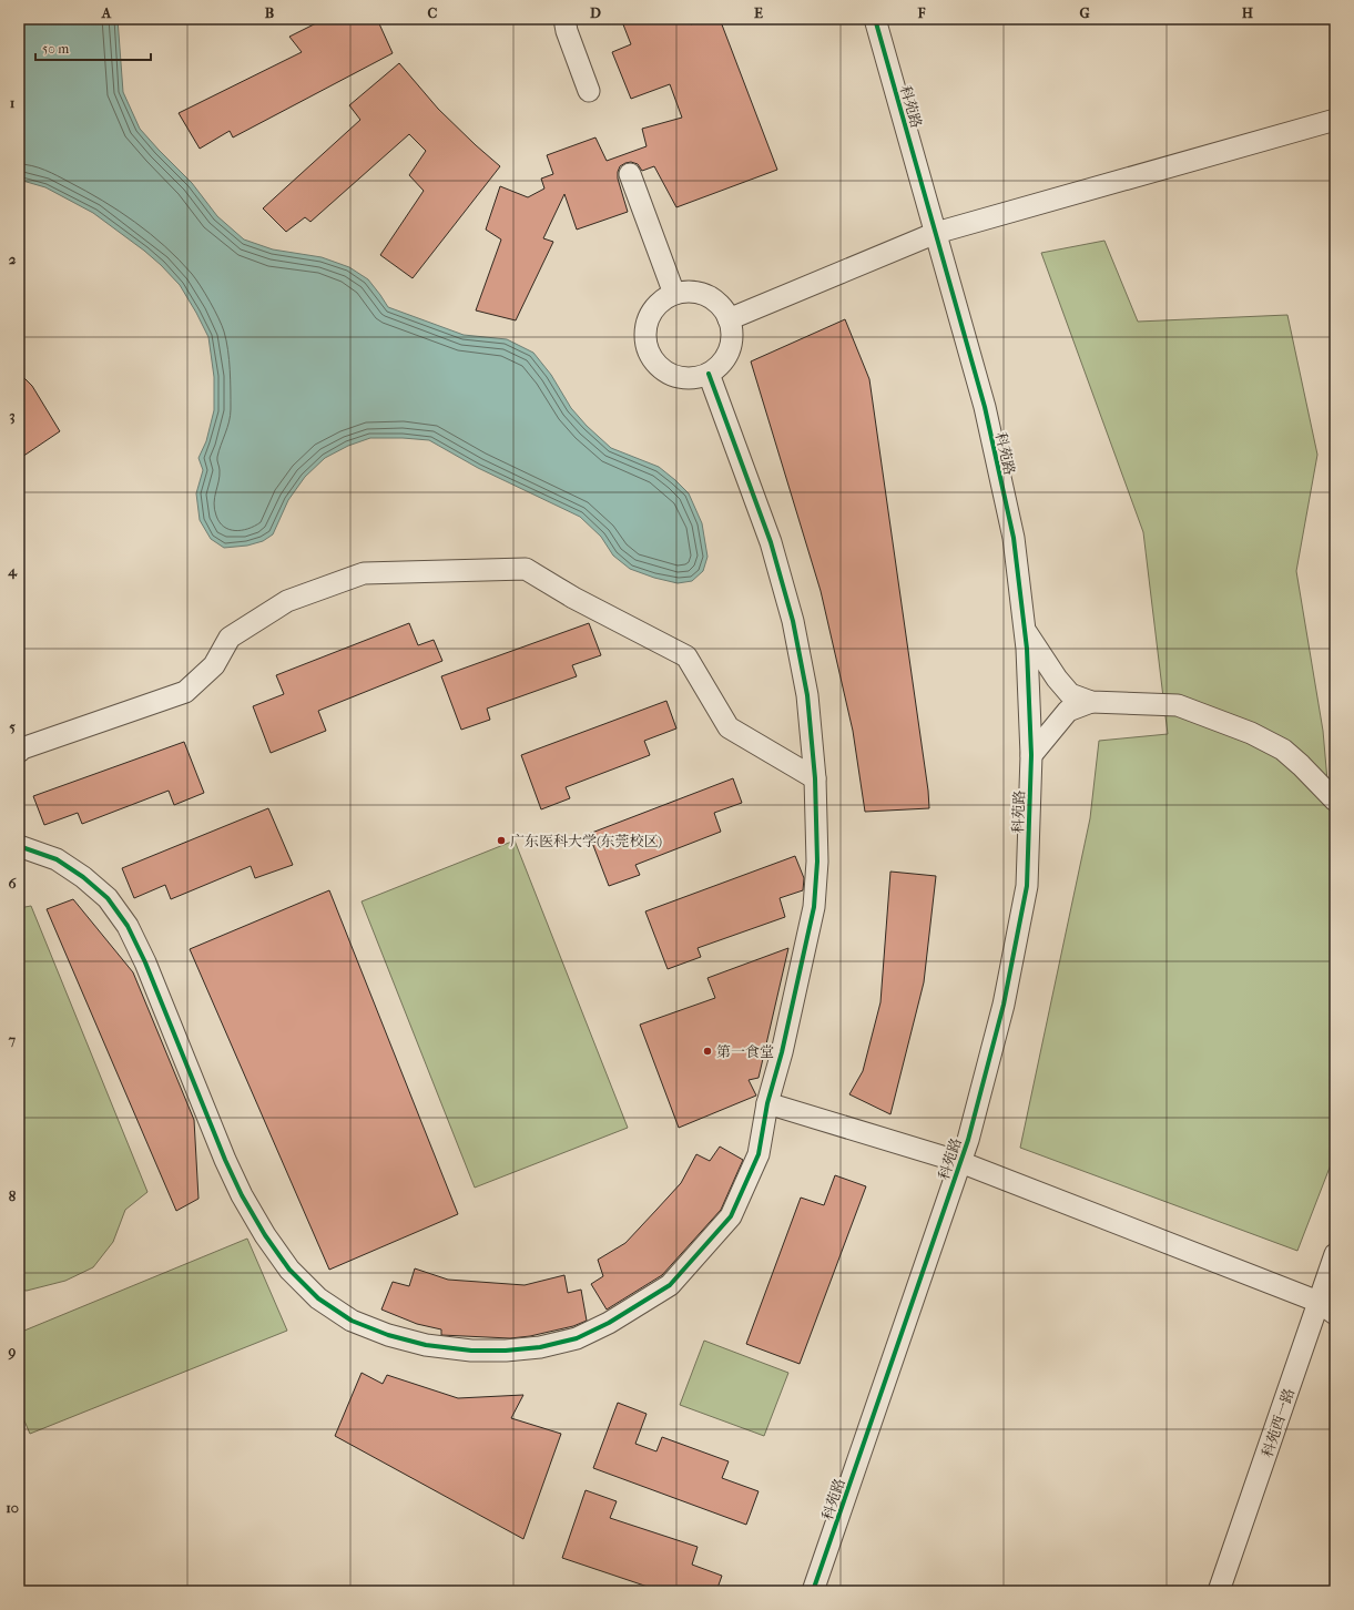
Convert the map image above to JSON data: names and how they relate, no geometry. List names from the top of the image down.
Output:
{
  "streets": {
    "street": ["科苑路", "科苑西一路"]
  },
  "places": ["广东医科大学(东莞校区)", "第一食堂"],
  "scale_bar": "50 m",
  "grid": {
    "columns": [
      "A",
      "B",
      "C",
      "D",
      "E",
      "F",
      "G",
      "H"
    ],
    "rows": [
      "1",
      "2",
      "3",
      "4",
      "5",
      "6",
      "7",
      "8",
      "9",
      "10"
    ]
  }
}
